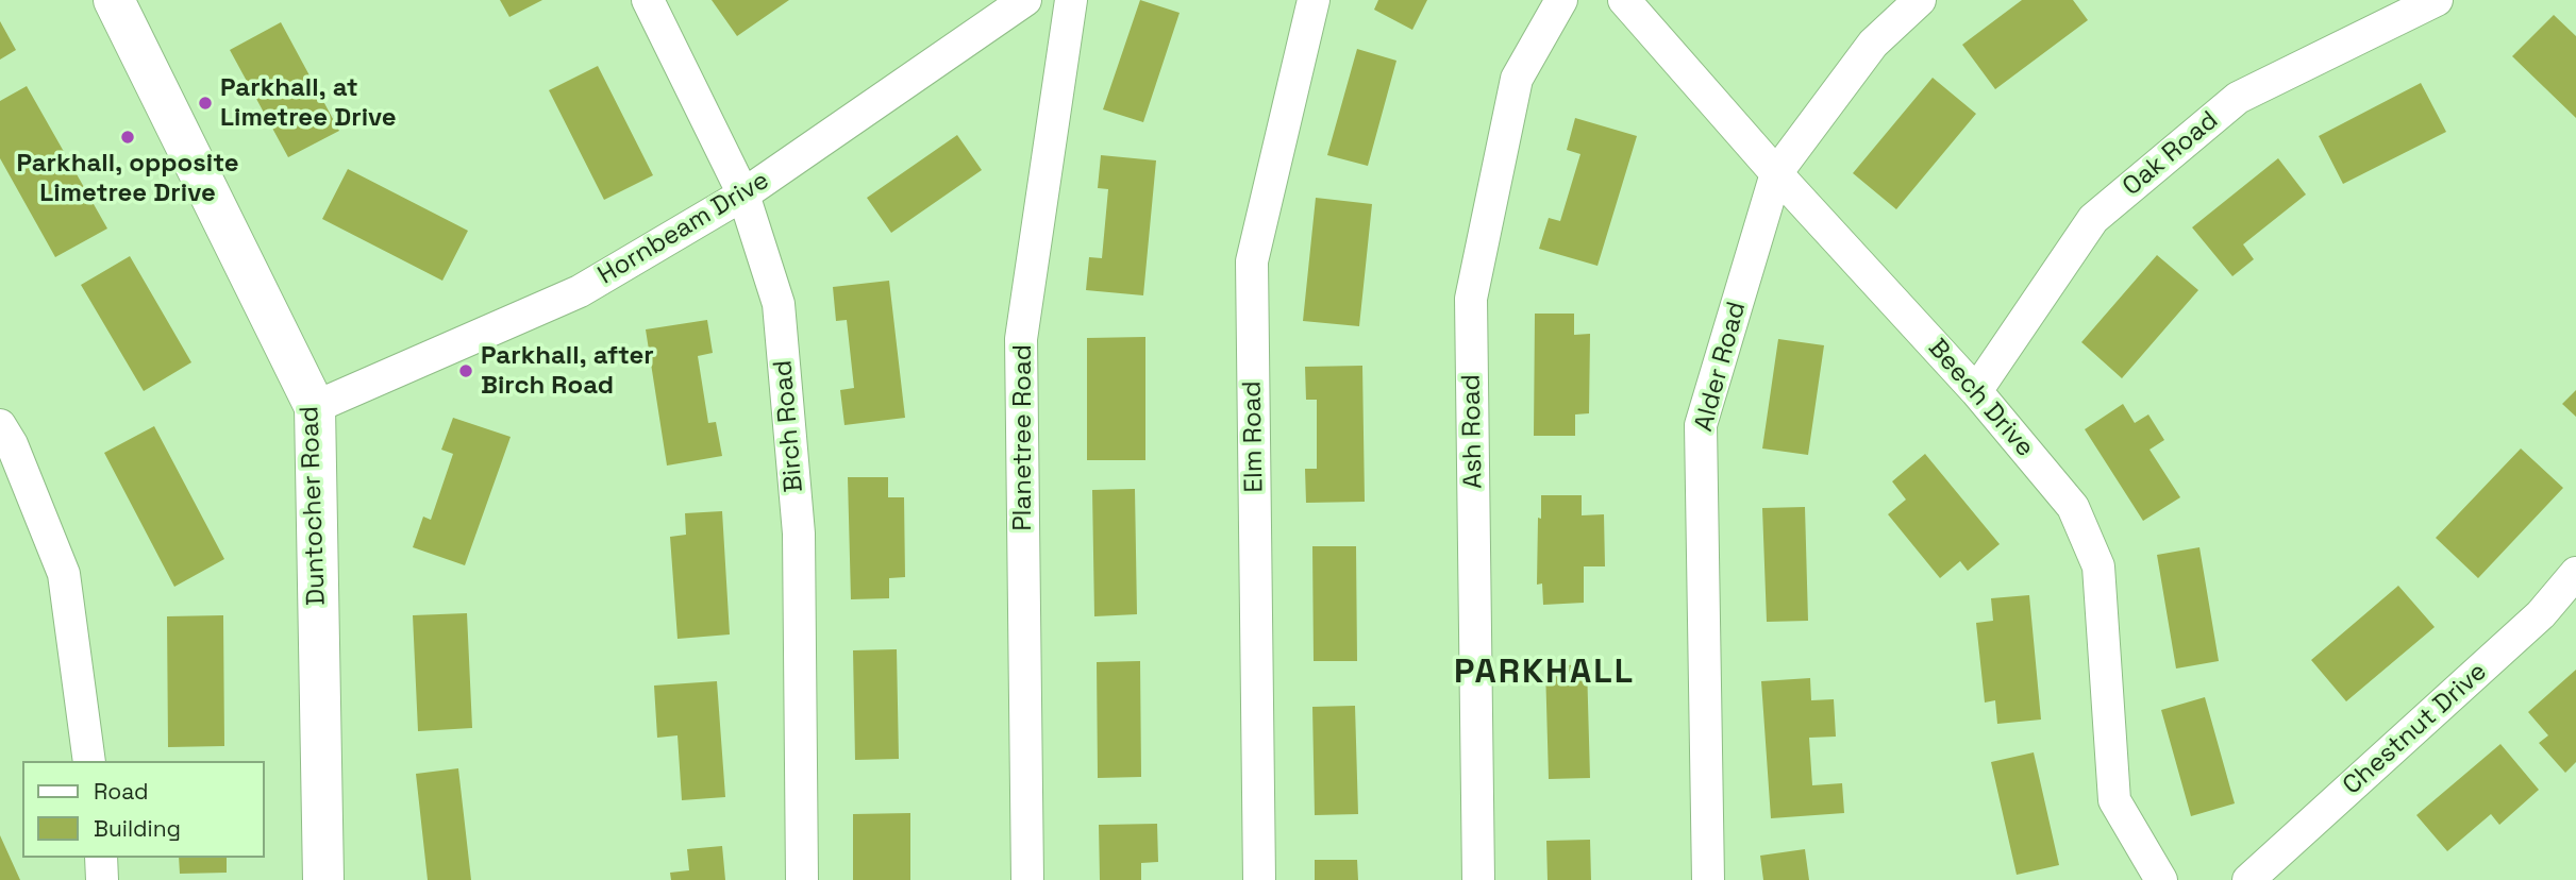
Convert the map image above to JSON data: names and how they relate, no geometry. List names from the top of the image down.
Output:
{
  "streets": {
    "main road": ["Duntocher Road"],
    "street": [
      "Oak Road",
      "Hornbeam Drive",
      "Alder Road",
      "Beech Drive",
      "Birch Road",
      "Ash Road",
      "Elm Road",
      "Planetree Road",
      "Chestnut Drive"
    ]
  },
  "crossings": [
    ["Oak Road", "Beech Drive"],
    ["Hornbeam Drive", "Birch Road"],
    ["Hornbeam Drive", "Duntocher Road"],
    ["Alder Road", "Beech Drive"]
  ],
  "districts": ["PARKHALL"],
  "places": ["Parkhall, at Limetree Drive", "Parkhall, opposite Limetree Drive", "Parkhall, after Birch Road"],
  "legend": ["Road", "Building"]
}
